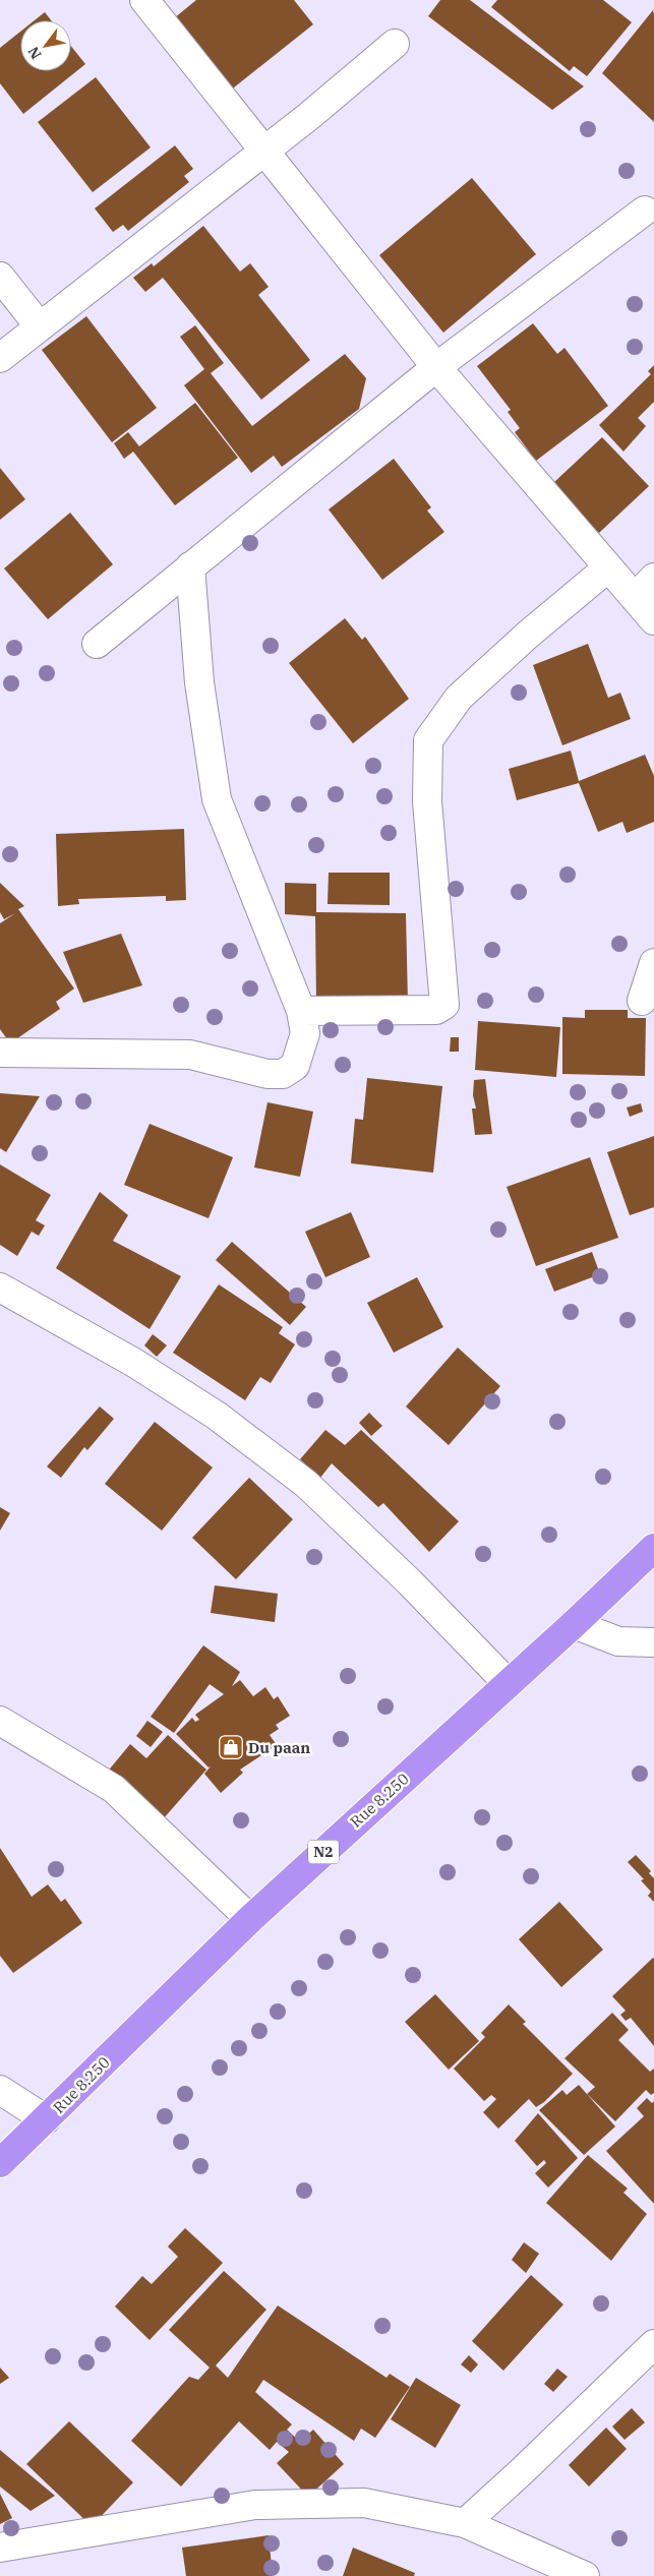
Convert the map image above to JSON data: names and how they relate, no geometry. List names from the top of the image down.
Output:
{
  "streets": {
    "highway": ["Rue 8.250", "N2"]
  },
  "places": {
    "shop": ["Du paan"]
  },
  "north": "bottom left"
}
